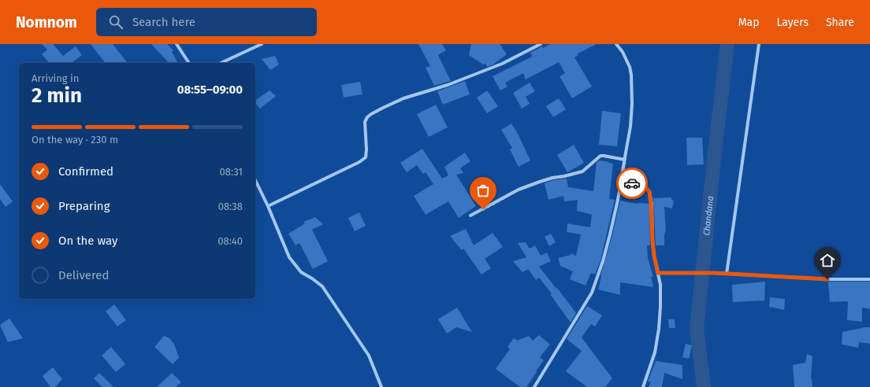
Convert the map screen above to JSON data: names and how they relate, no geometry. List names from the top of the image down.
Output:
{
  "water": ["Chandana"],
  "page": {
    "header": "Nomnom",
    "search": "Search here",
    "nav": ["Map", "Layers", "Share"],
    "heading": ["2 min", "Arriving in", "08:55–09:00"],
    "bar": "On the way · 230 m",
    "list": [
      ["Confirmed", "08:31"],
      ["Preparing", "08:38"],
      ["On the way", "08:40"],
      "Delivered"
    ]
  }
}
